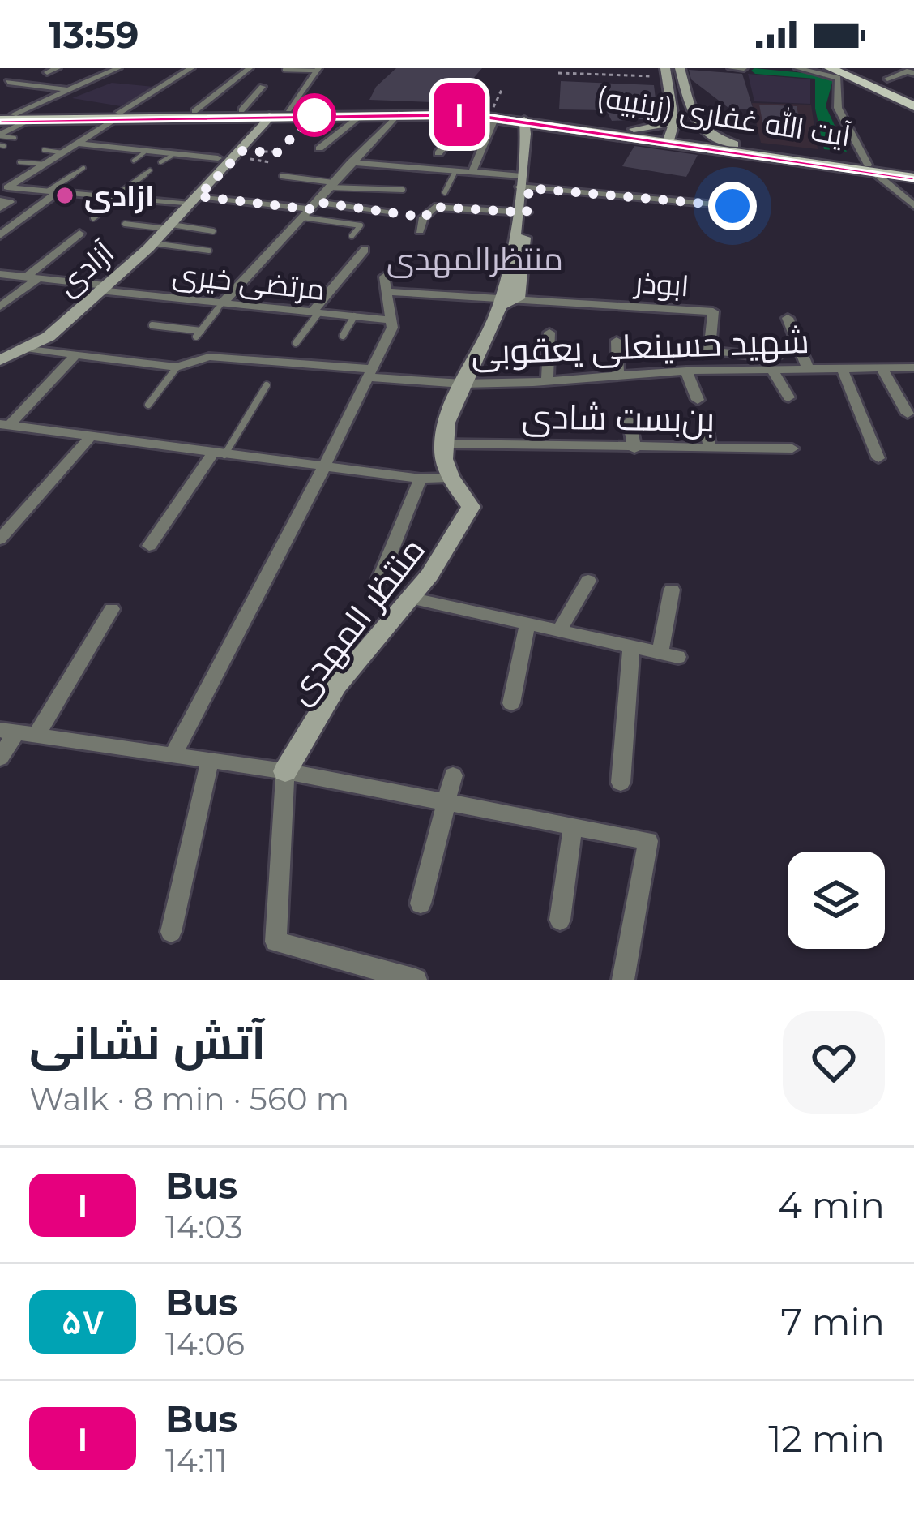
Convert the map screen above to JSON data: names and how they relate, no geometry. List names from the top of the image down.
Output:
{
  "streets": {
    "main road": ["آیت الله غفاری (زینبیه)"],
    "street": [
      "آزادی",
      "مرتضی خیری",
      "ابوذر",
      "شهید حسینعلی یعقوبی",
      "بن‌بست شادی",
      "منتظر المهدی"
    ]
  },
  "crossings": [
    ["آیت الله غفاری (زینبیه)", "آزادی"],
    ["آزادی", "مرتضی خیری"],
    ["آزادی", "شهید حسینعلی یعقوبی"],
    ["ابوذر", "شهید حسینعلی یعقوبی"],
    ["ابوذر", "منتظر المهدی"],
    ["شهید حسینعلی یعقوبی", "منتظر المهدی"],
    ["بن‌بست شادی", "منتظر المهدی"]
  ],
  "districts": ["منتظرالمهدی"],
  "places": ["ازادی"],
  "lines": ["bus line ۱"],
  "page": {
    "status": "13:59",
    "on_map": "۱",
    "heading": ["آتش نشانی", "Walk · 8 min · 560 m"],
    "list": [
      {
        "mark": "۱",
        "name": "Bus",
        "note": "14:03",
        "value": "4 min"
      },
      {
        "mark": "۵۷",
        "name": "Bus",
        "note": "14:06",
        "value": "7 min"
      },
      {
        "mark": "۱",
        "name": "Bus",
        "note": "14:11",
        "value": "12 min"
      }
    ]
  }
}
